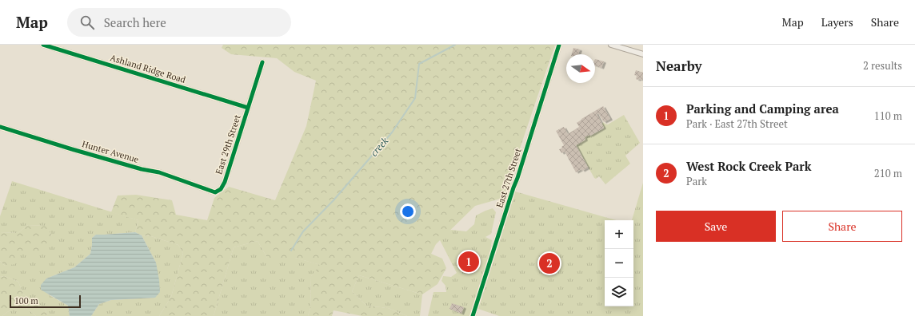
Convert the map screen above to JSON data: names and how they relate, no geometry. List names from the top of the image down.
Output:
{
  "streets": {
    "street": [
      "Ashland Ridge Road",
      "East 29th Street",
      "Hunter Avenue",
      "East 27th Street"
    ]
  },
  "crossings": [
    ["Ashland Ridge Road", "East 29th Street"],
    ["East 29th Street", "Hunter Avenue"]
  ],
  "water": ["creek"],
  "scale_bar": "100 m",
  "north": "right",
  "page": {
    "header": "Map",
    "search": "Search here",
    "nav": ["Map", "Layers", "Share"],
    "heading": ["Nearby", "2 results"],
    "list": [
      {
        "mark": "1",
        "name": "Parking and Camping area",
        "note": "Park · East 27th Street",
        "value": "110 m"
      },
      {
        "mark": "2",
        "name": "West Rock Creek Park",
        "note": "Park",
        "value": "210 m"
      }
    ],
    "buttons": ["Save", "Share"],
    "map_buttons": ["+", "−"],
    "pins": ["1", "2"],
    "scale": "100 m"
  }
}
